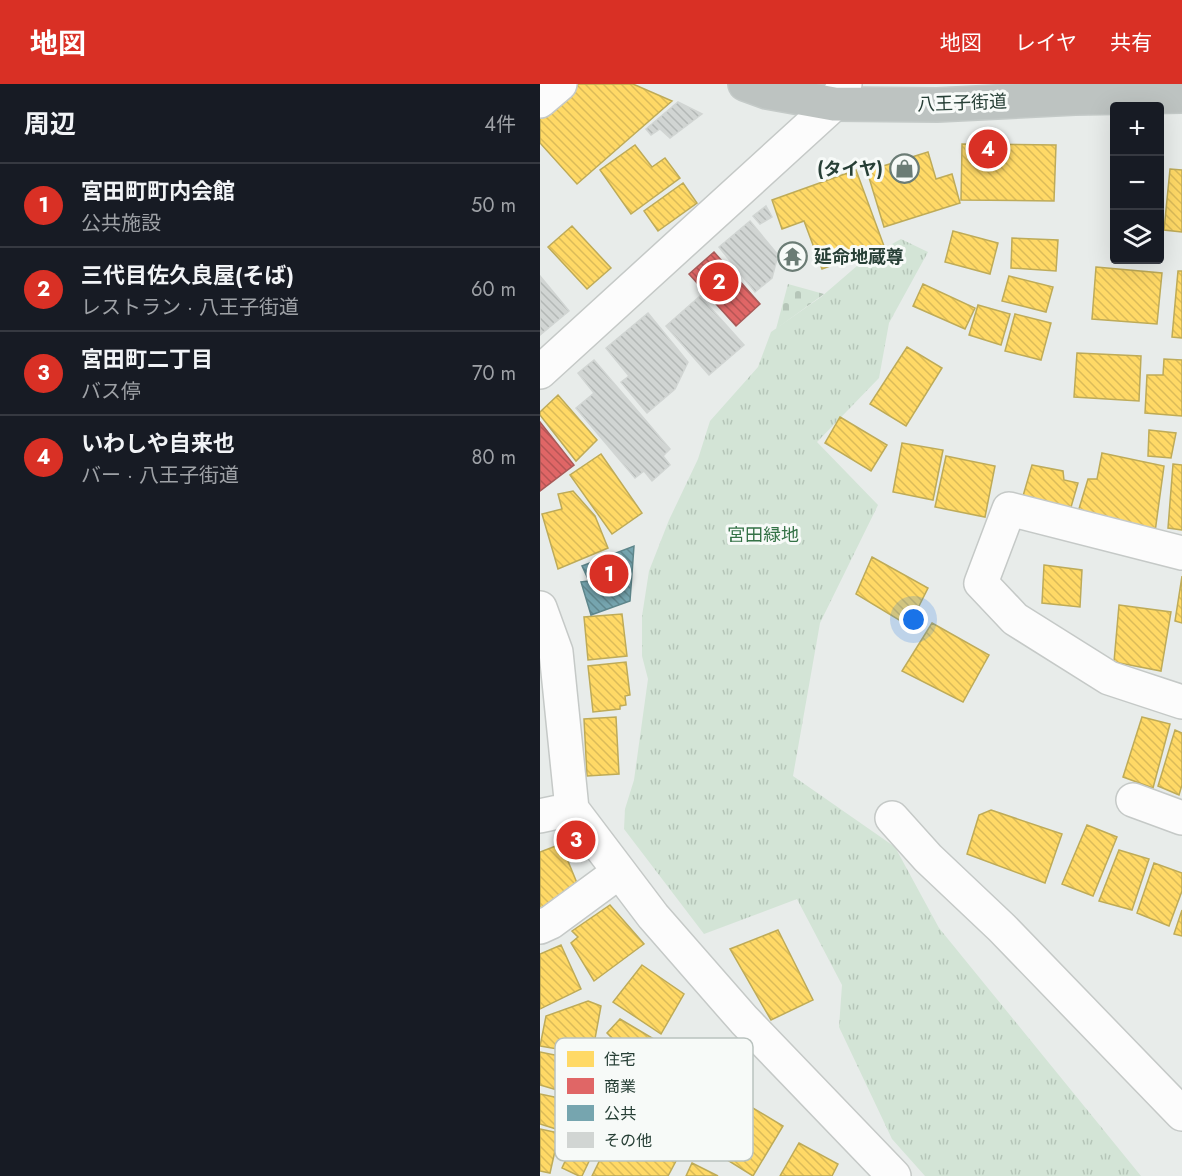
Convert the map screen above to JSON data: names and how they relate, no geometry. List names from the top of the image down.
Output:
{
  "streets": {
    "highway": ["八王子街道"]
  },
  "parks": ["宮田緑地"],
  "places": {
    "shop": ["(タイヤ)"],
    "temple": ["延命地蔵尊"]
  },
  "legend": [
    "住宅",
    "商業",
    "公共",
    "その他"
  ],
  "page": {
    "header": "地図",
    "nav": ["地図", "レイヤ", "共有"],
    "heading": ["周辺", "4件"],
    "map_buttons": ["+", "−"],
    "pins": [
      "4",
      "2",
      "1",
      "3"
    ],
    "list": [
      {
        "mark": "1",
        "name": "宮田町町内会館",
        "note": "公共施設",
        "value": "50 m"
      },
      {
        "mark": "2",
        "name": "三代目佐久良屋(そば)",
        "note": "レストラン · 八王子街道",
        "value": "60 m"
      },
      {
        "mark": "3",
        "name": "宮田町二丁目",
        "note": "バス停",
        "value": "70 m"
      },
      {
        "mark": "4",
        "name": "いわしや自来也",
        "note": "バー · 八王子街道",
        "value": "80 m"
      }
    ]
  }
}
